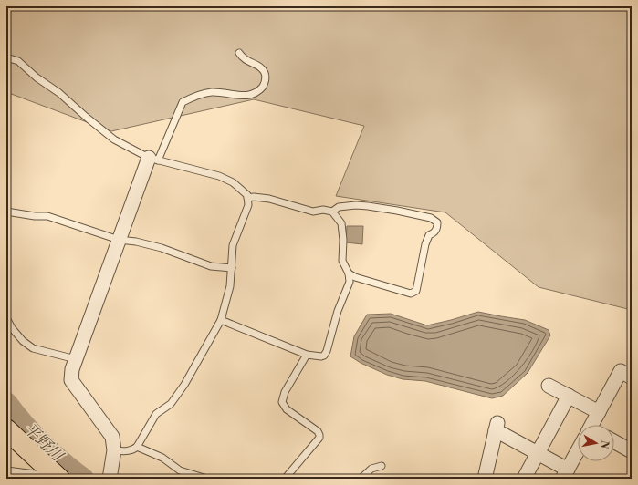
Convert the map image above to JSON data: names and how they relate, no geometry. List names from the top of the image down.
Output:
{
  "water": ["平野川"],
  "north": "right"
}
